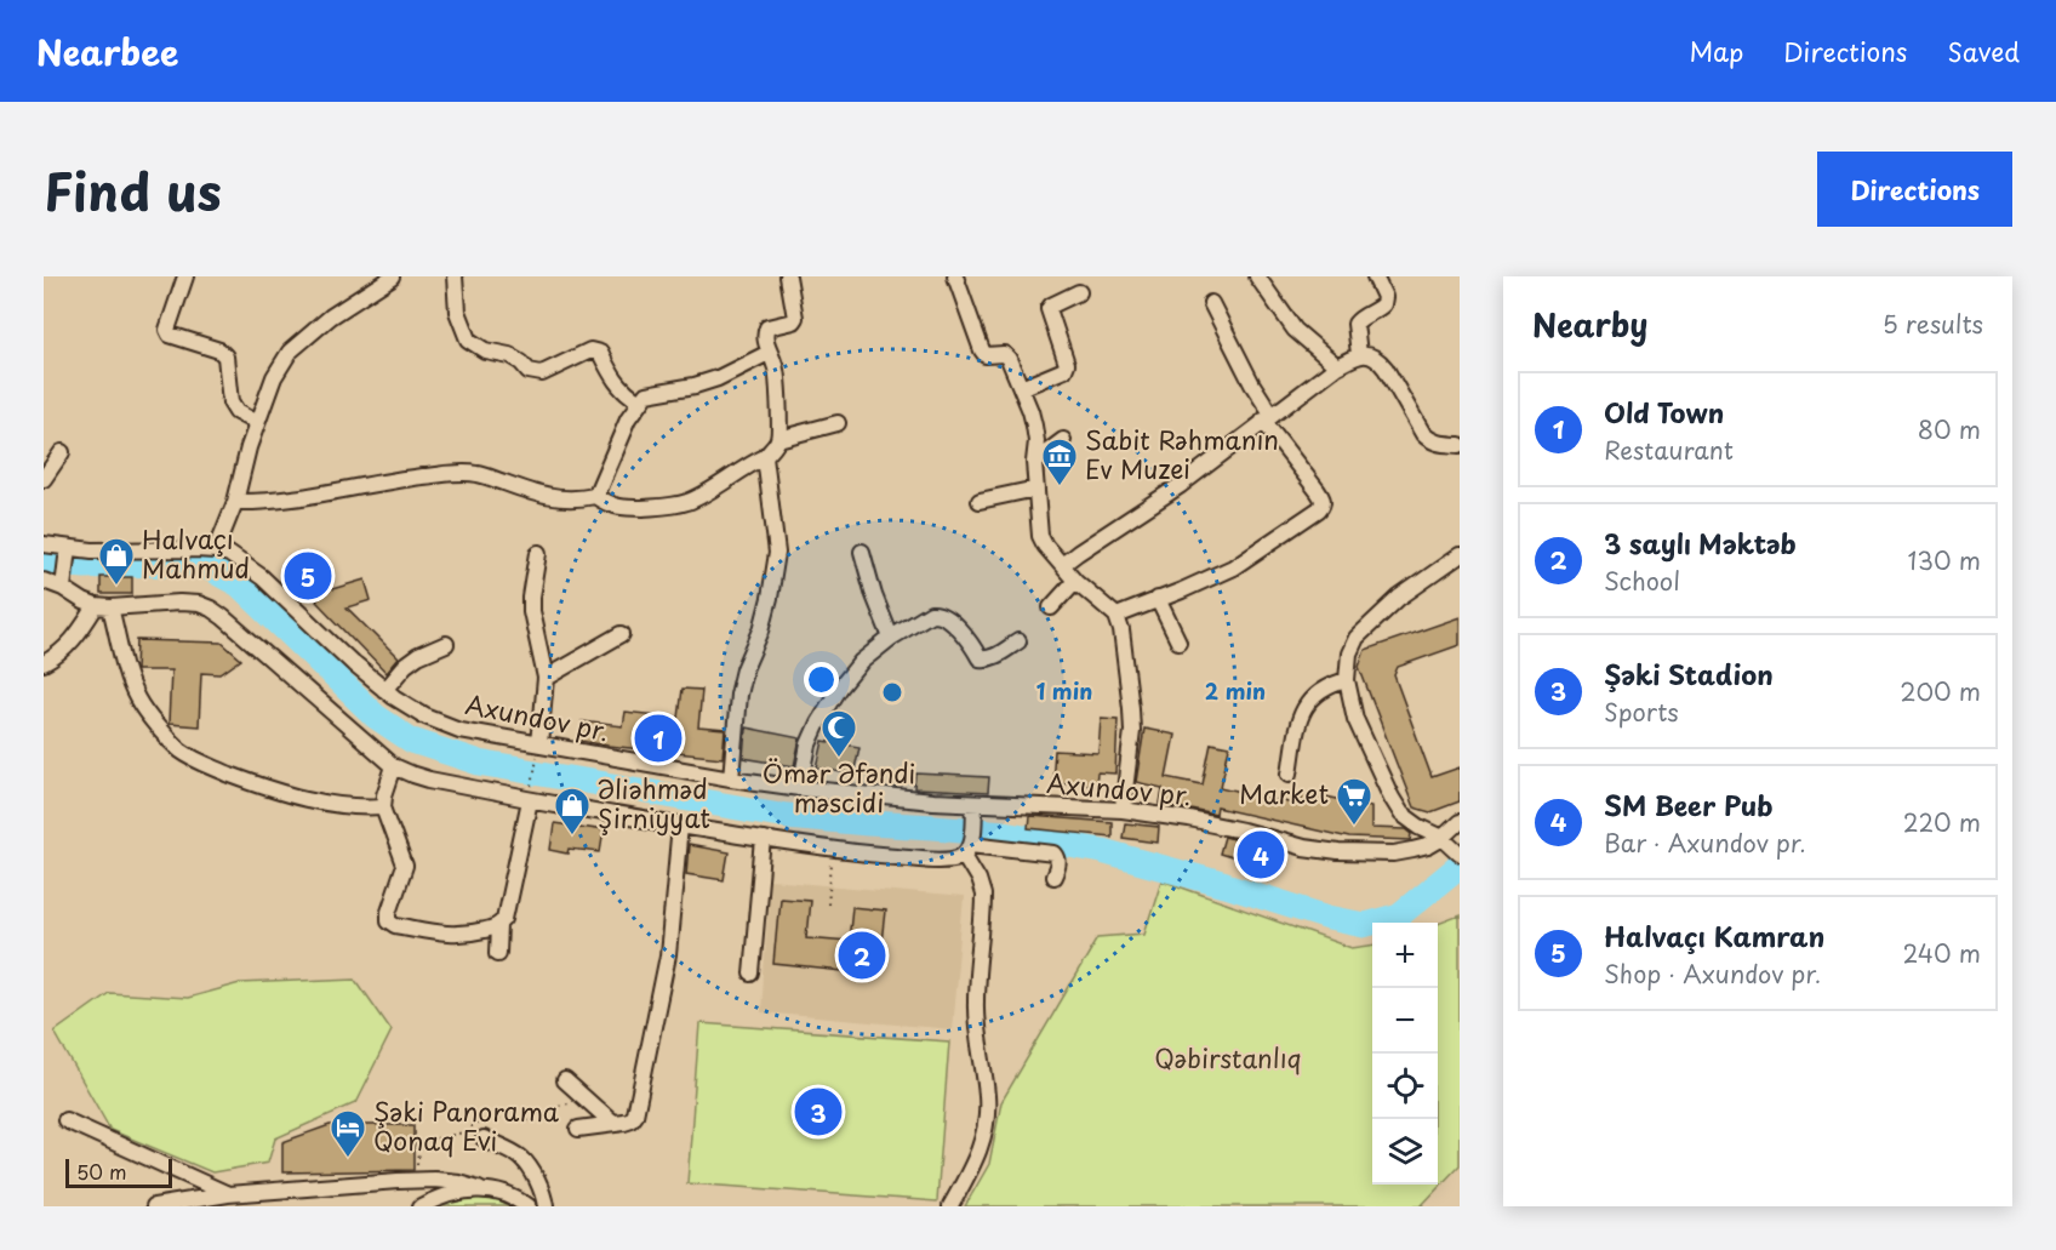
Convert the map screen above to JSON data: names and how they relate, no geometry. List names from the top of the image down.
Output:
{
  "streets": {
    "street": ["Axundov pr."]
  },
  "parks": ["Qəbirstanlıq"],
  "places": {
    "museum": ["Sabit Rəhmanın Ev Muzei"],
    "shop": ["Halvaçı Mahmud", "Əliəhməd Şirniyyat"],
    "mosque": ["Ömər Əfəndi məscidi"],
    "supermarket": ["Market"],
    "hotel": ["Şəki Panorama Qonaq Evi"]
  },
  "scale_bar": "50 m",
  "page": {
    "header": "Nearbee",
    "nav": ["Map", "Directions", "Saved"],
    "title": "Find us",
    "buttons": "Directions",
    "heading": ["Nearby", "5 results"],
    "list": [
      {
        "mark": "1",
        "name": "Old Town",
        "note": "Restaurant",
        "value": "80 m"
      },
      {
        "mark": "2",
        "name": "3 saylı Məktəb",
        "note": "School",
        "value": "130 m"
      },
      {
        "mark": "3",
        "name": "Şəki Stadion",
        "note": "Sports",
        "value": "200 m"
      },
      {
        "mark": "4",
        "name": "SM Beer Pub",
        "note": "Bar · Axundov pr.",
        "value": "220 m"
      },
      {
        "mark": "5",
        "name": "Halvaçı Kamran",
        "note": "Shop · Axundov pr.",
        "value": "240 m"
      }
    ],
    "pins": [
      "5",
      "1",
      "4",
      "2",
      "3"
    ],
    "map_buttons": ["+", "−"],
    "scale": "50 m"
  },
  "rings": ["1 min", "2 min"]
}
